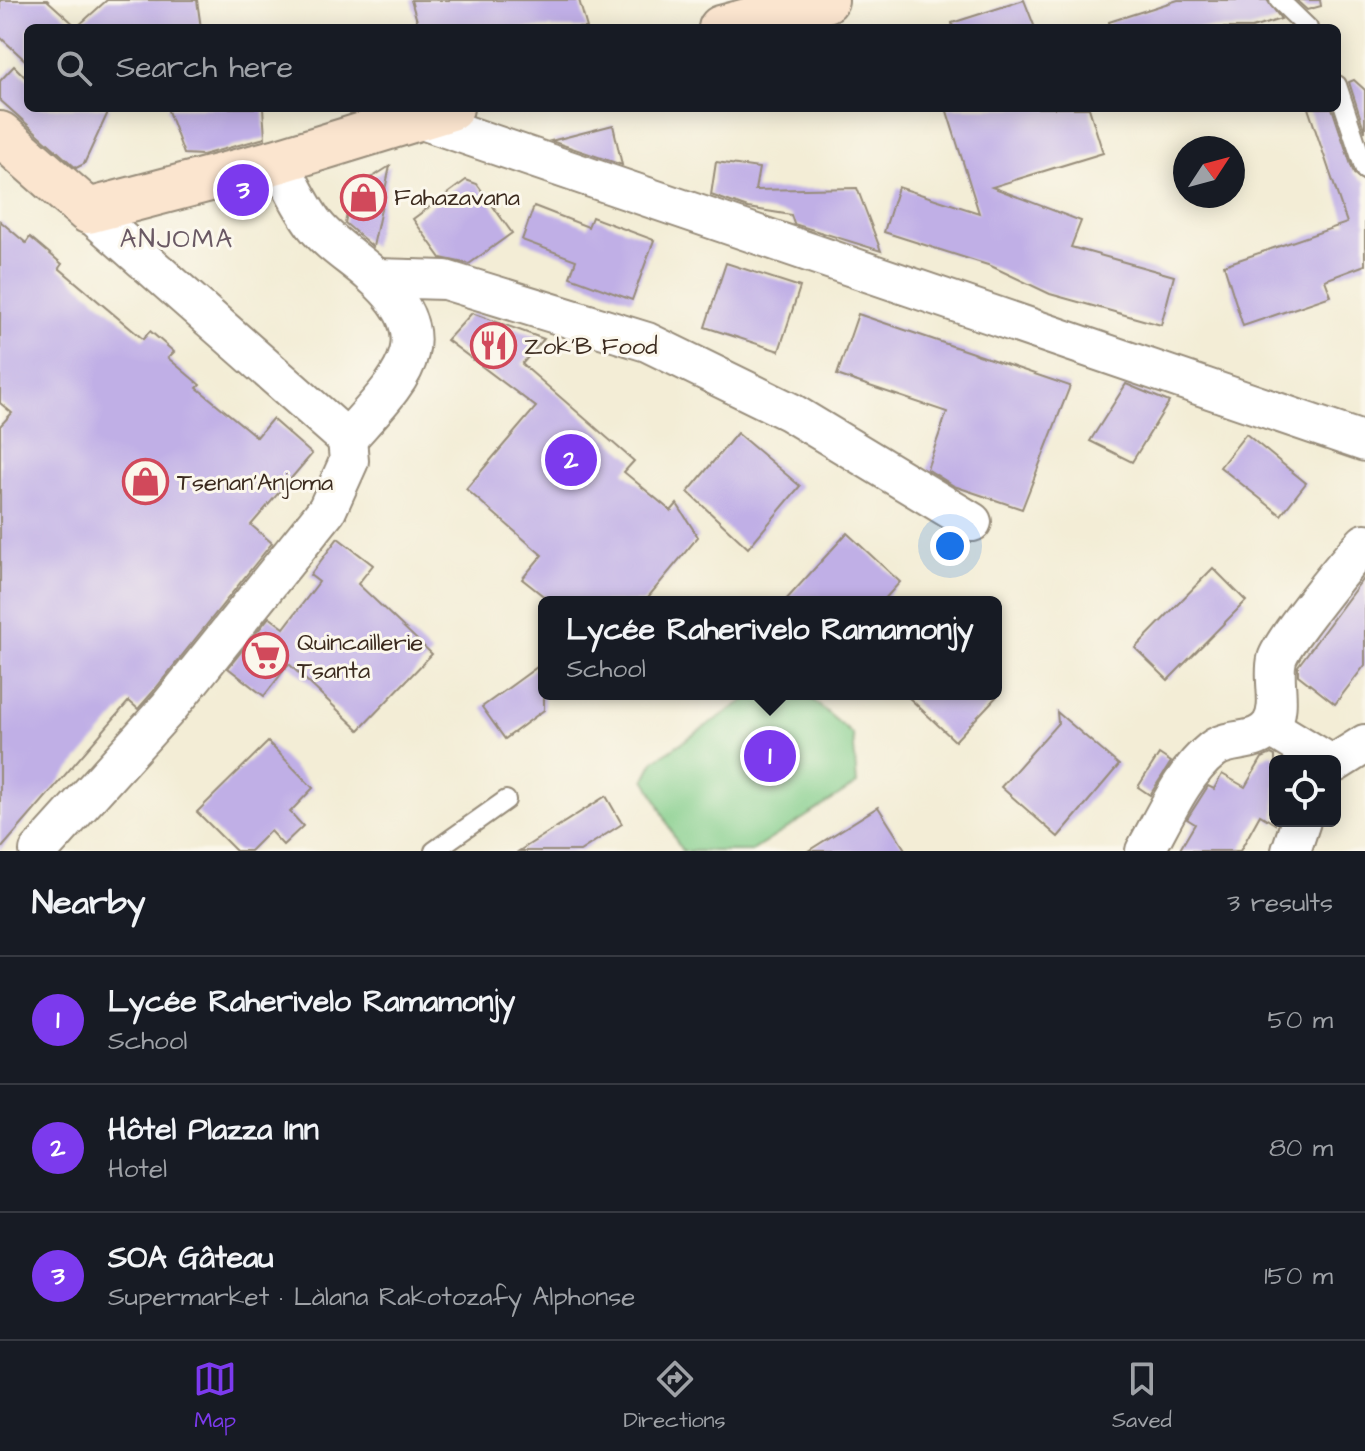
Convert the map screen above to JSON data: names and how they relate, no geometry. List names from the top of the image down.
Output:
{
  "districts": ["ANJOMA"],
  "places": {
    "shop": ["Fahazavana", "Tsenan'Anjoma"],
    "restaurant": ["Zok'B Food"],
    "supermarket": ["Quincaillerie Tsanta"]
  },
  "north": "top right",
  "page": {
    "search": "Search here",
    "pins": ["3", "2", "1"],
    "popup": ["Lycée Raherivelo Ramamonjy", "School"],
    "heading": ["Nearby", "3 results"],
    "list": [
      {
        "mark": "1",
        "name": "Lycée Raherivelo Ramamonjy",
        "note": "School",
        "value": "50 m"
      },
      {
        "mark": "2",
        "name": "Hôtel Plazza Inn",
        "note": "Hotel",
        "value": "80 m"
      },
      {
        "mark": "3",
        "name": "SOA Gâteau",
        "note": "Supermarket · Làlana Rakotozafy Alphonse",
        "value": "150 m"
      }
    ],
    "nav": ["Map", "Directions", "Saved"]
  }
}
